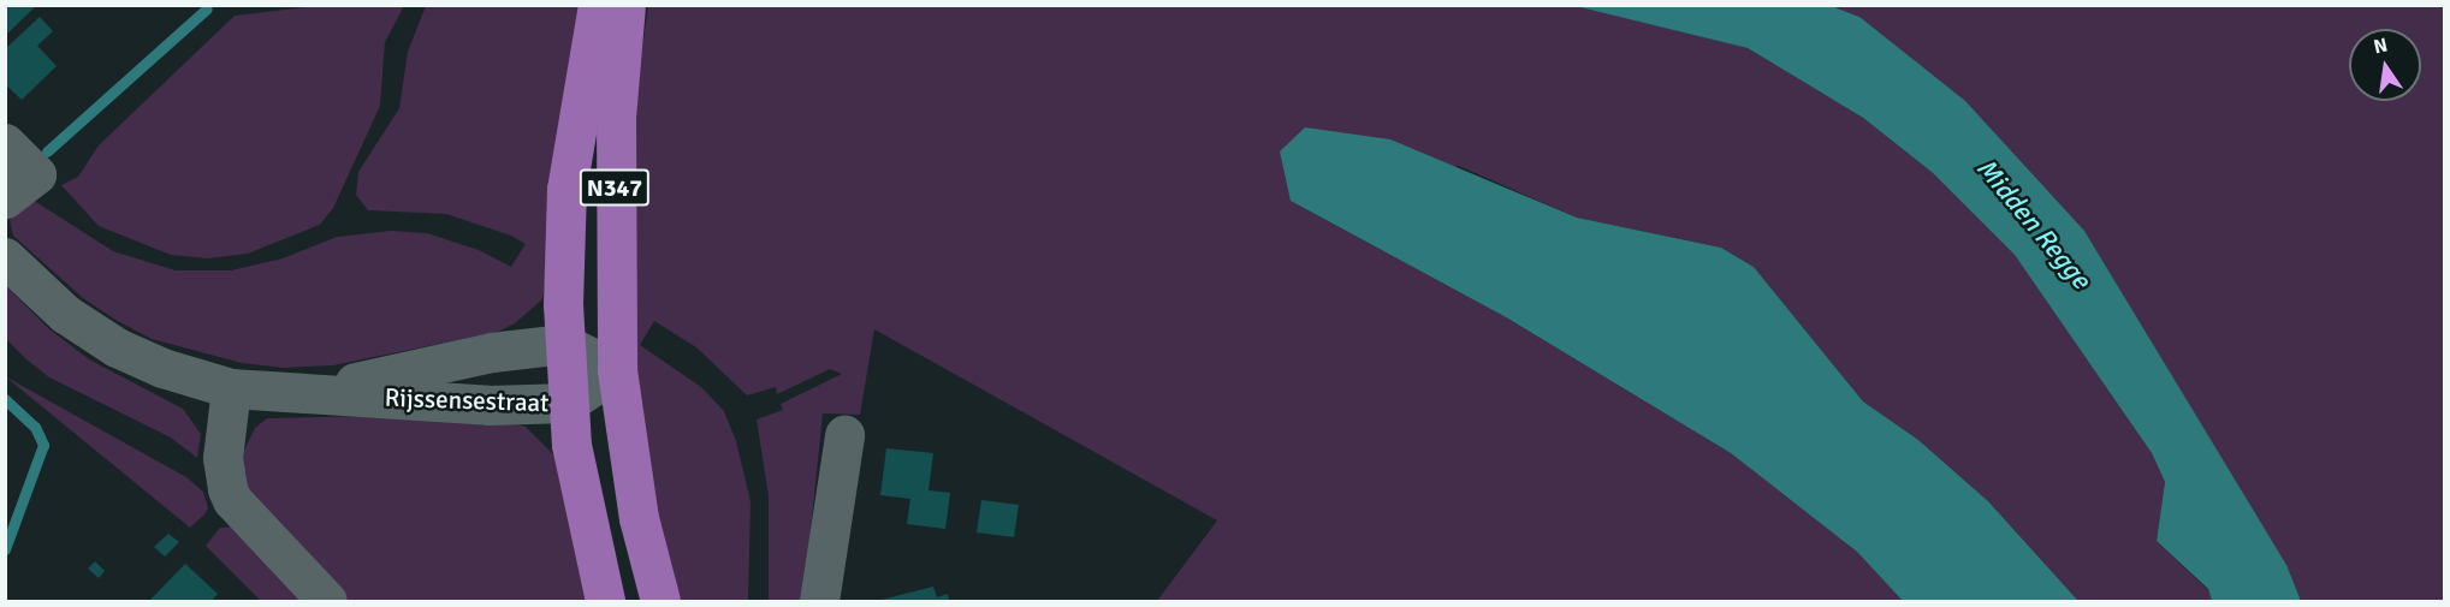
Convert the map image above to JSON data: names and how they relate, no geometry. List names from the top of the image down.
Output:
{
  "streets": {
    "main road": ["N347", "Rijssensestraat"]
  },
  "crossings": [
    ["N347", "Rijssensestraat"]
  ],
  "water": ["Midden Regge"],
  "north": "top"
}
